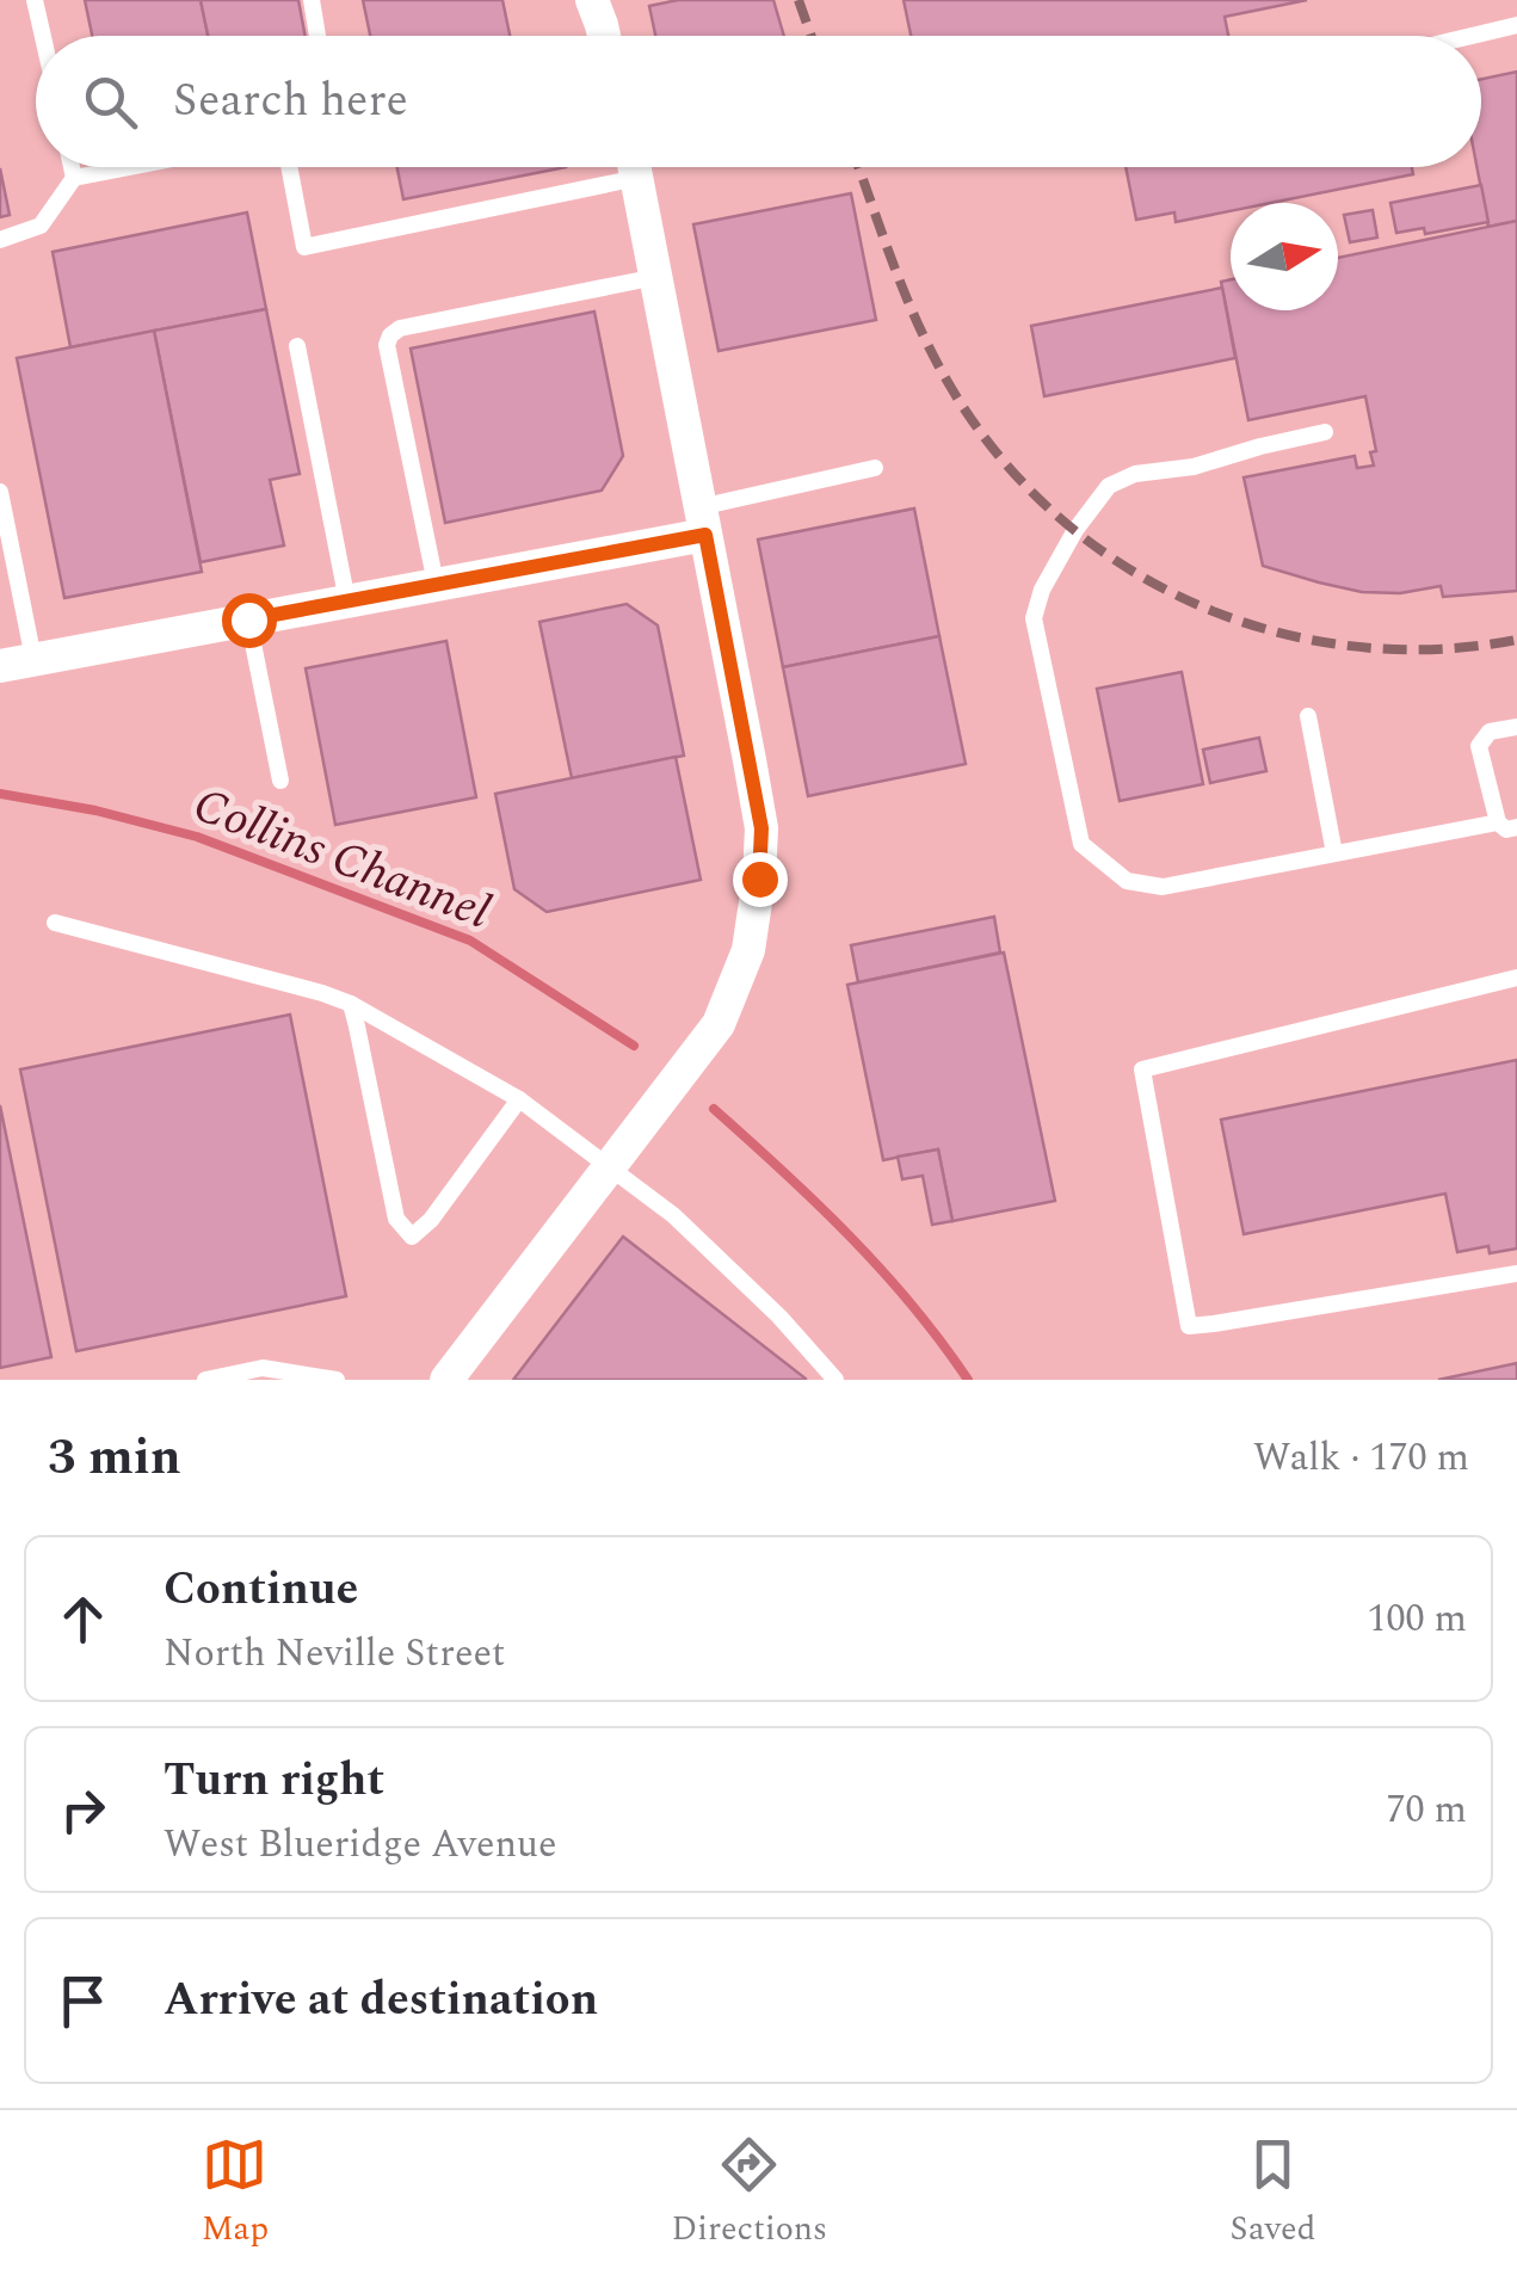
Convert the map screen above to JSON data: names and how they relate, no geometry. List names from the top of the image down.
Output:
{
  "water": ["Collins Channel"],
  "north": "right",
  "page": {
    "search": "Search here",
    "heading": ["3 min", "Walk · 170 m"],
    "list": [
      ["Continue", "North Neville Street", "100 m"],
      ["Turn right", "West Blueridge Avenue", "70 m"],
      "Arrive at destination"
    ],
    "nav": ["Map", "Directions", "Saved"]
  }
}
